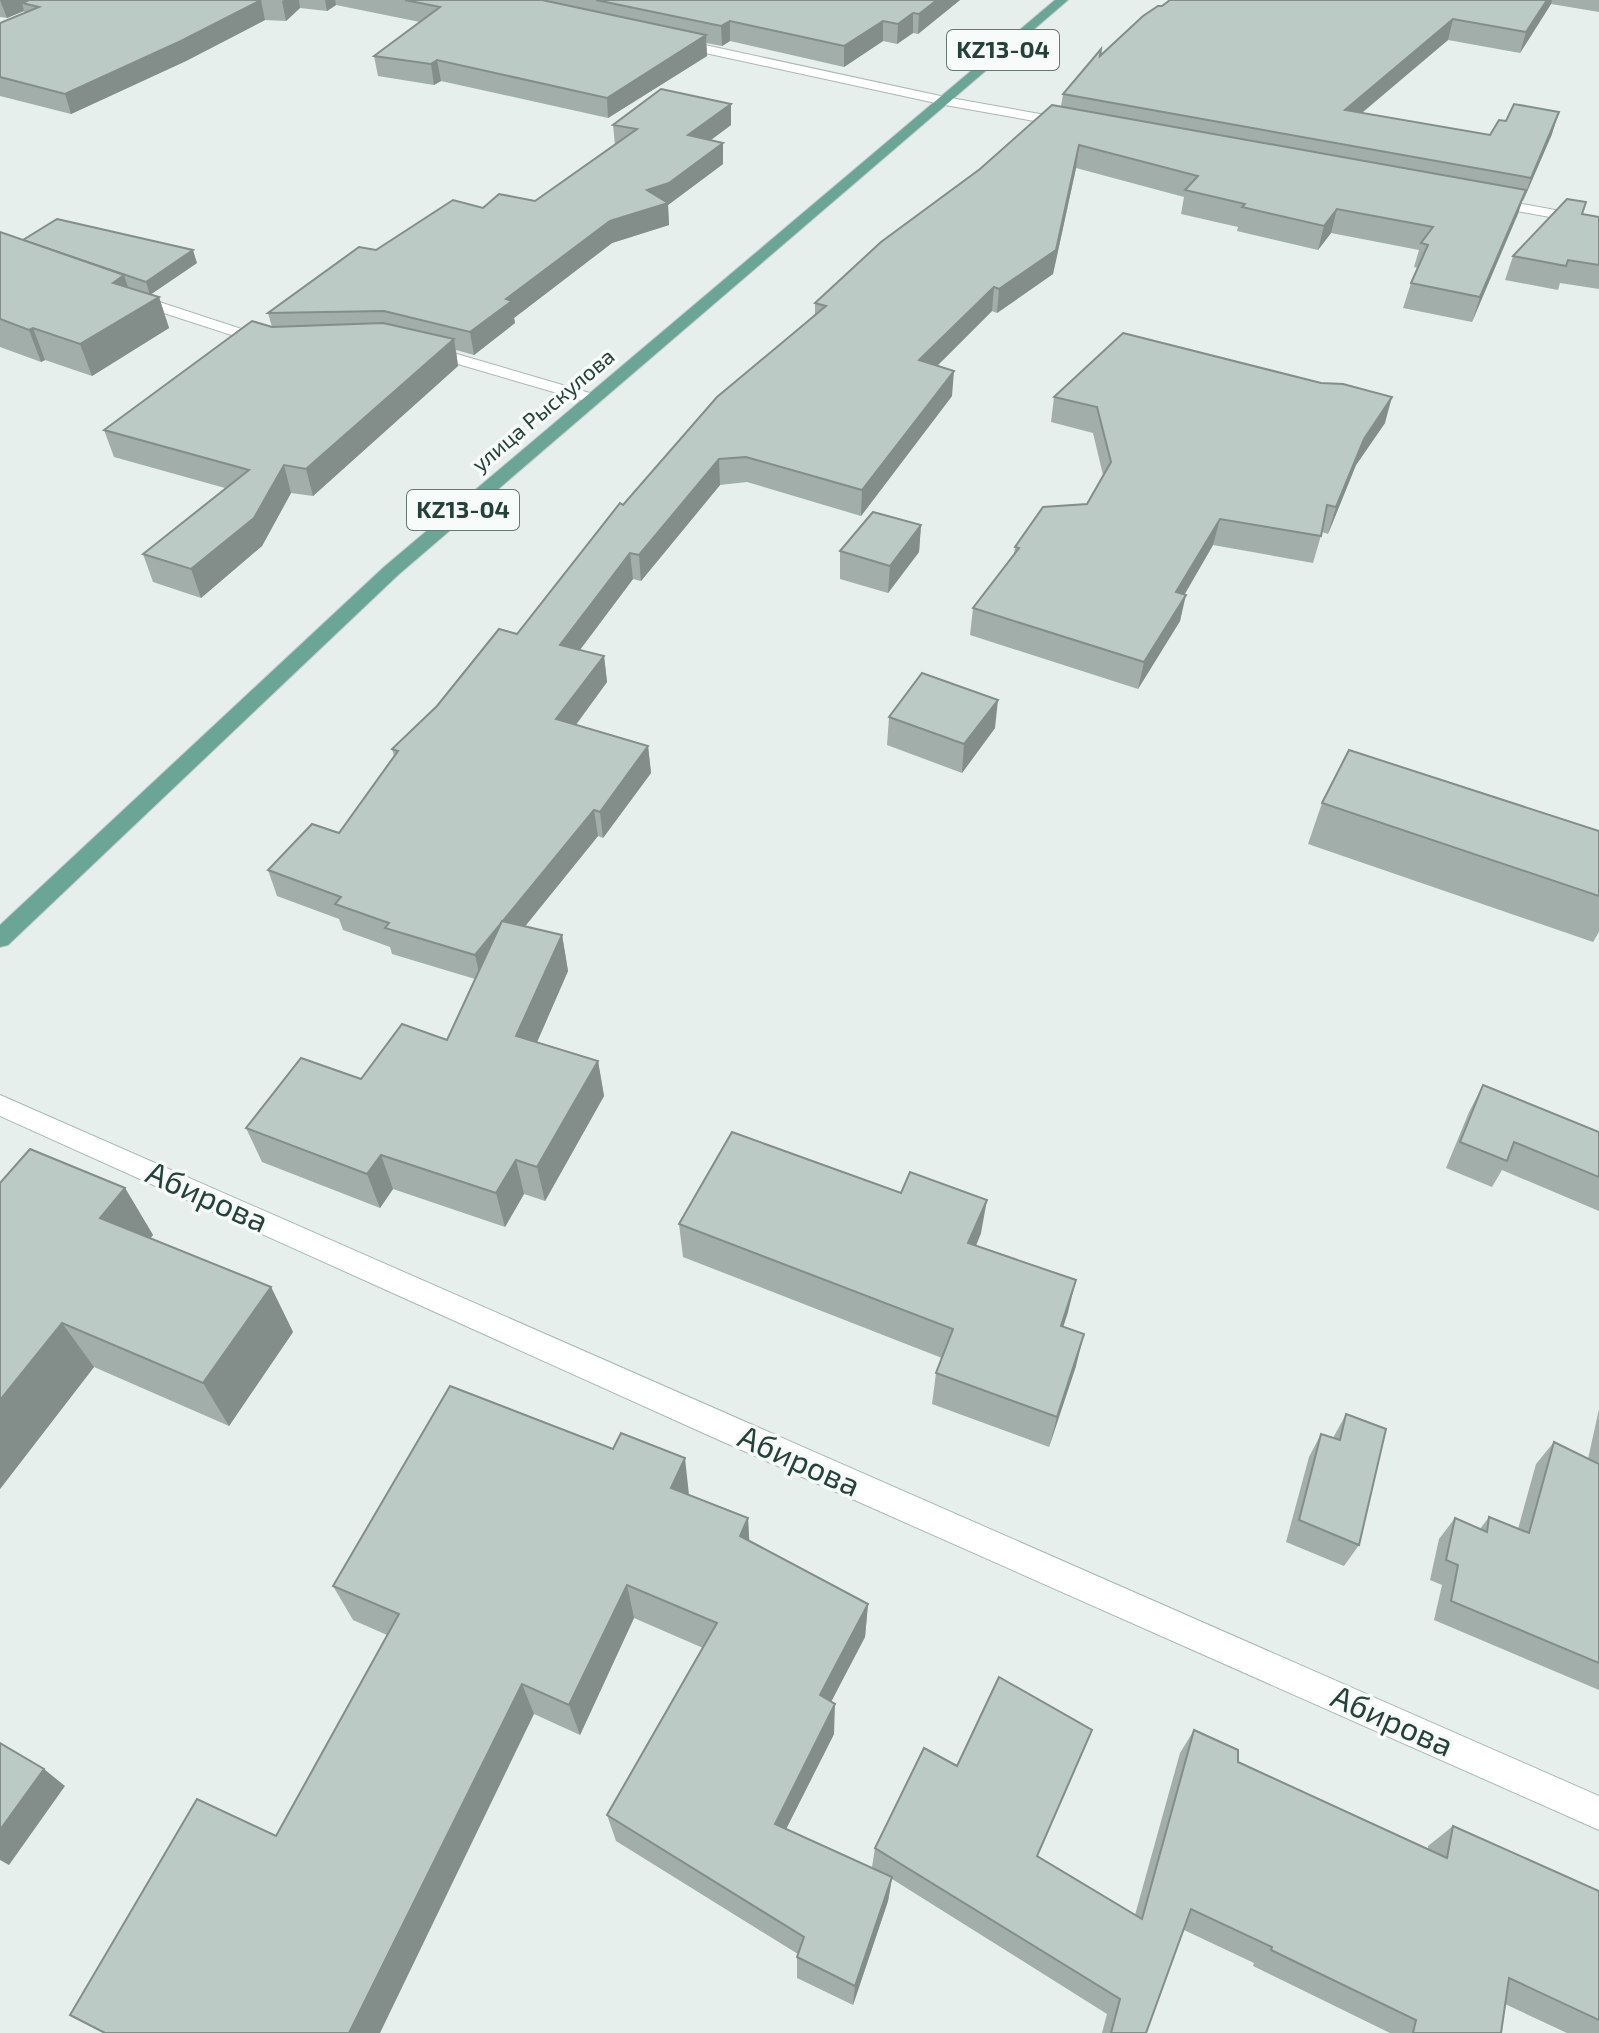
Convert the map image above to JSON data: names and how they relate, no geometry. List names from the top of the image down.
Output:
{
  "streets": {
    "main road": ["KZ13-04", "улица Рыскулова"],
    "street": ["Абирова"]
  }
}
